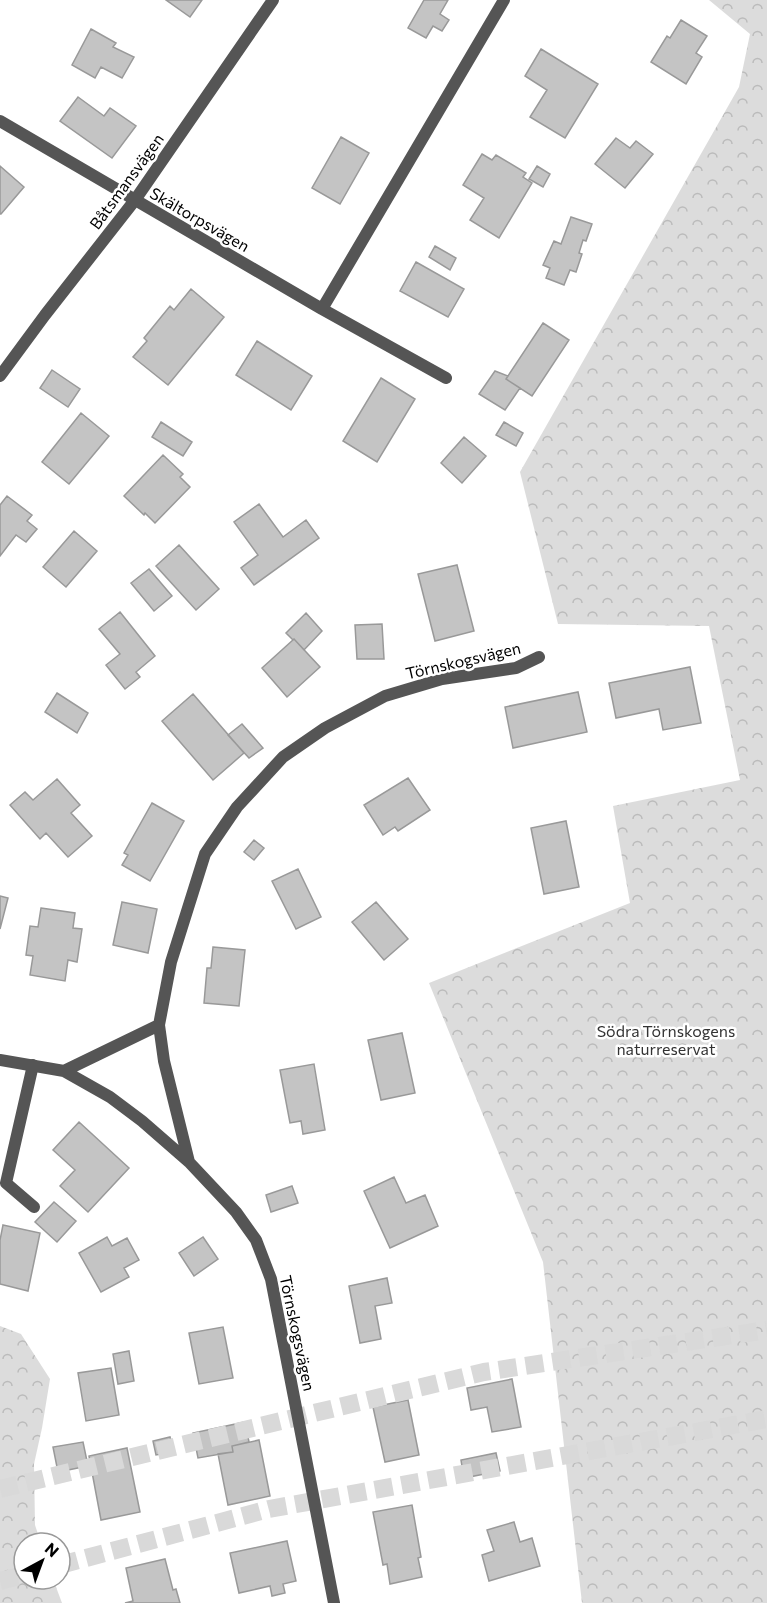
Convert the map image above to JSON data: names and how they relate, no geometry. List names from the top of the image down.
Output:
{
  "streets": {
    "street": ["Båtsmansvägen", "Skältorpsvägen", "Törnskogsvägen"]
  },
  "crossings": [
    ["Båtsmansvägen", "Skältorpsvägen"]
  ],
  "parks": ["Södra Törnskogens naturreservat"],
  "north": "top right"
}
